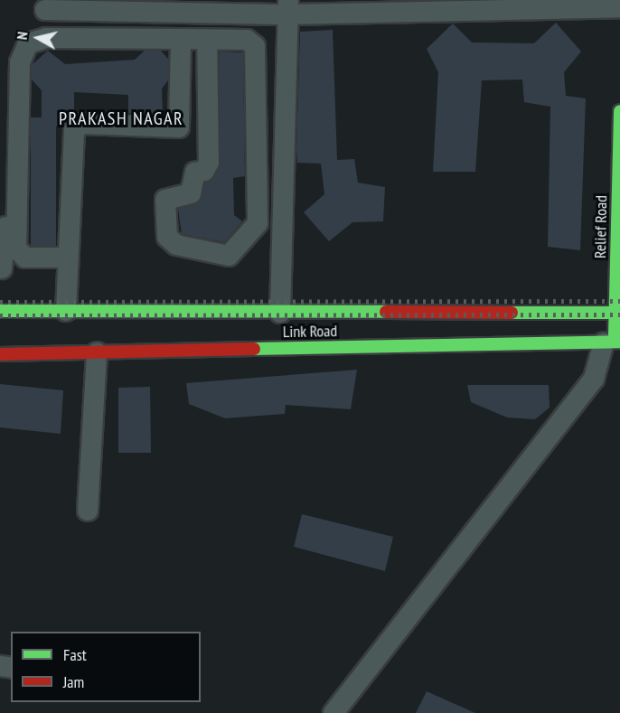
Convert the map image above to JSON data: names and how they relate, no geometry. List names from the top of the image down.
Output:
{
  "streets": {
    "main road": ["Relief Road", "Link Road"]
  },
  "crossings": [
    ["Relief Road", "Link Road"]
  ],
  "districts": ["PRAKASH NAGAR"],
  "legend": ["Fast", "Jam"],
  "north": "left"
}
